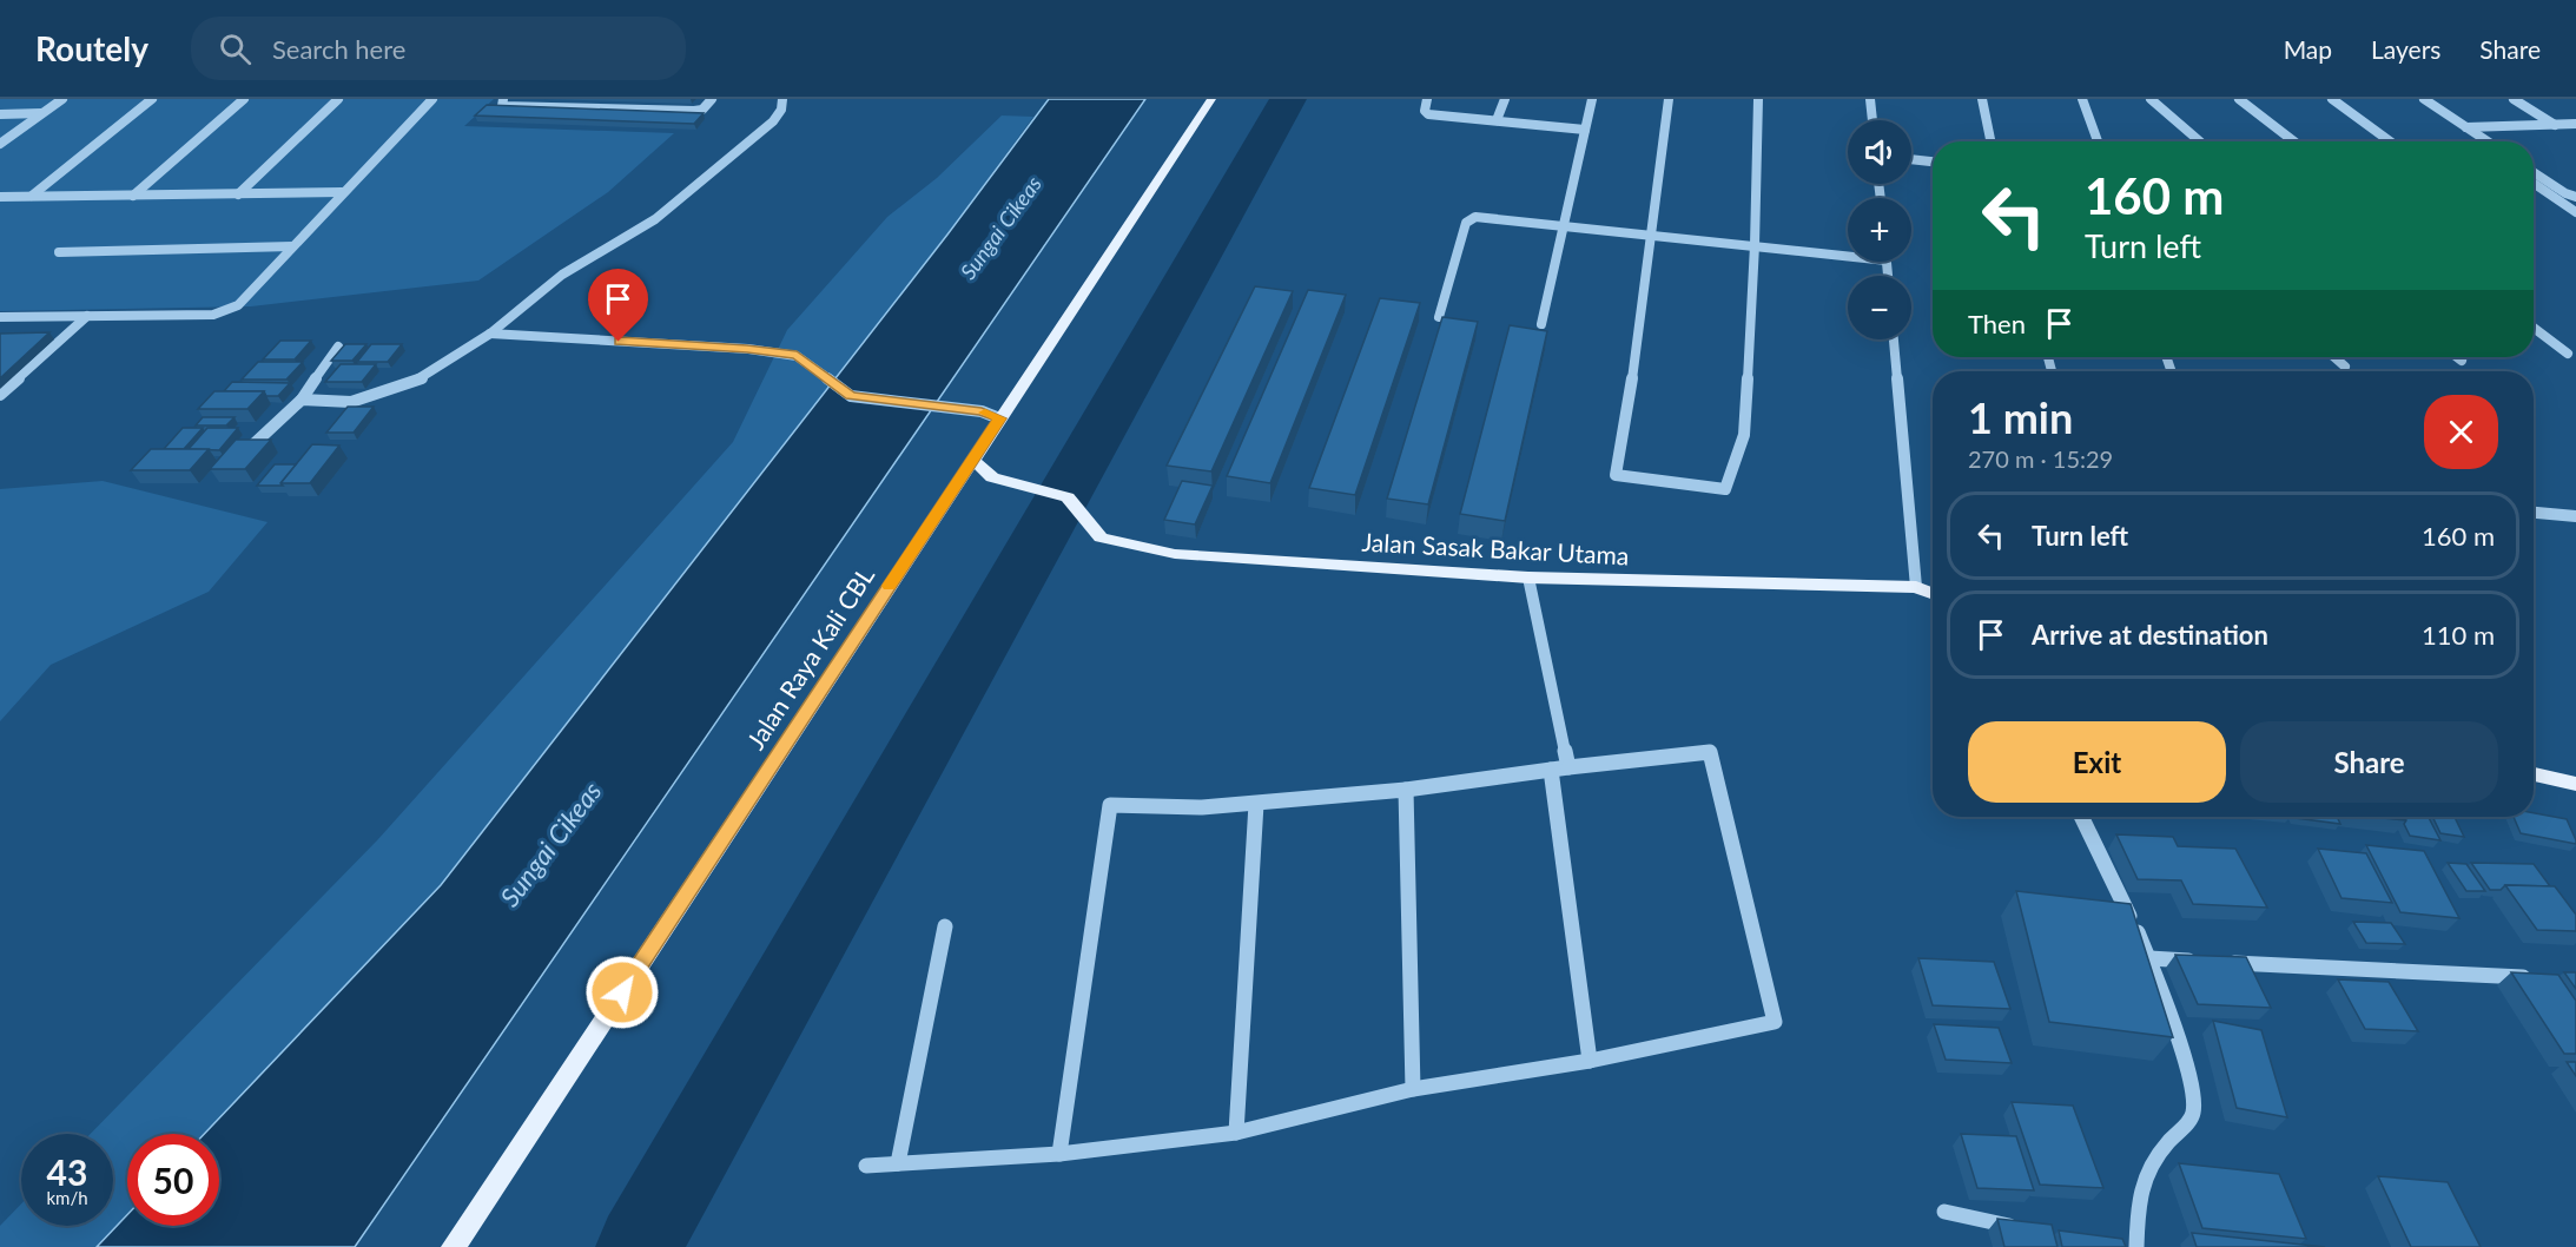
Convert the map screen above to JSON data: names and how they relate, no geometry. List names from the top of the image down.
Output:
{
  "streets": {
    "main road": ["Jalan Sasak Bakar Utama", "Jalan Raya Kali CBL"]
  },
  "crossings": [
    ["Jalan Sasak Bakar Utama", "Jalan Raya Kali CBL"]
  ],
  "water": ["Sungai Cikeas"],
  "page": {
    "header": "Routely",
    "search": "Search here",
    "nav": ["Map", "Layers", "Share"],
    "map_buttons": ["+", "−"],
    "turn": ["160 m", "Turn left"],
    "then": "Then",
    "heading": ["1 min", "270 m · 15:29"],
    "list": [
      {
        "name": "Turn left",
        "value": "160 m"
      },
      {
        "name": "Arrive at destination",
        "value": "110 m"
      }
    ],
    "buttons": ["Exit", "Share"],
    "speed": "43 km/h",
    "limit": "50"
  }
}
